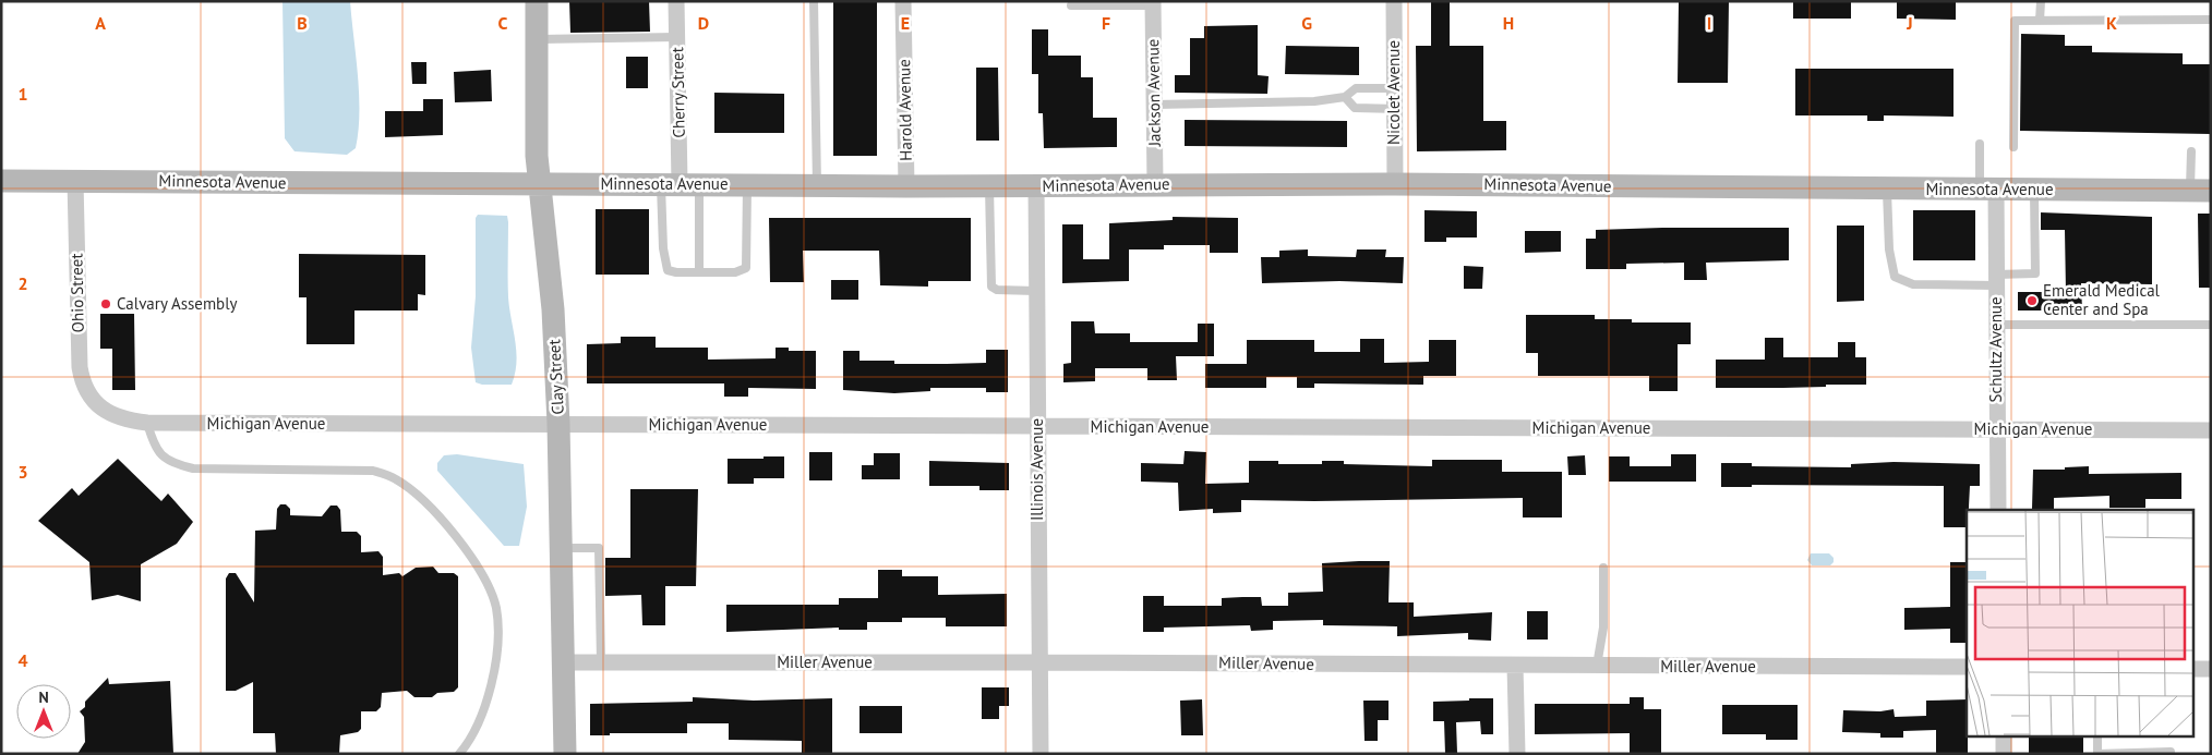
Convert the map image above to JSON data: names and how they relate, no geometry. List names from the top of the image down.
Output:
{
  "streets": {
    "street": [
      "Cherry Street",
      "Jackson Avenue",
      "Nicolet Avenue",
      "Harold Avenue",
      "Minnesota Avenue",
      "Ohio Street",
      "Schultz Avenue",
      "Clay Street",
      "Michigan Avenue",
      "Illinois Avenue",
      "Miller Avenue"
    ]
  },
  "crossings": [
    ["Cherry Street", "Minnesota Avenue"],
    ["Jackson Avenue", "Minnesota Avenue"],
    ["Nicolet Avenue", "Minnesota Avenue"],
    ["Harold Avenue", "Minnesota Avenue"],
    ["Minnesota Avenue", "Ohio Street"],
    ["Minnesota Avenue", "Schultz Avenue"],
    ["Minnesota Avenue", "Clay Street"],
    ["Minnesota Avenue", "Illinois Avenue"],
    ["Ohio Street", "Michigan Avenue"],
    ["Schultz Avenue", "Michigan Avenue"],
    ["Clay Street", "Michigan Avenue"],
    ["Clay Street", "Miller Avenue"],
    ["Michigan Avenue", "Illinois Avenue"],
    ["Illinois Avenue", "Miller Avenue"]
  ],
  "places": ["Emerald Medical Center and Spa", "Calvary Assembly"],
  "north": "top",
  "grid": {
    "columns": [
      "A",
      "B",
      "C",
      "D",
      "E",
      "F",
      "G",
      "H",
      "I",
      "J",
      "K"
    ],
    "rows": [
      "1",
      "2",
      "3",
      "4"
    ]
  }
}
